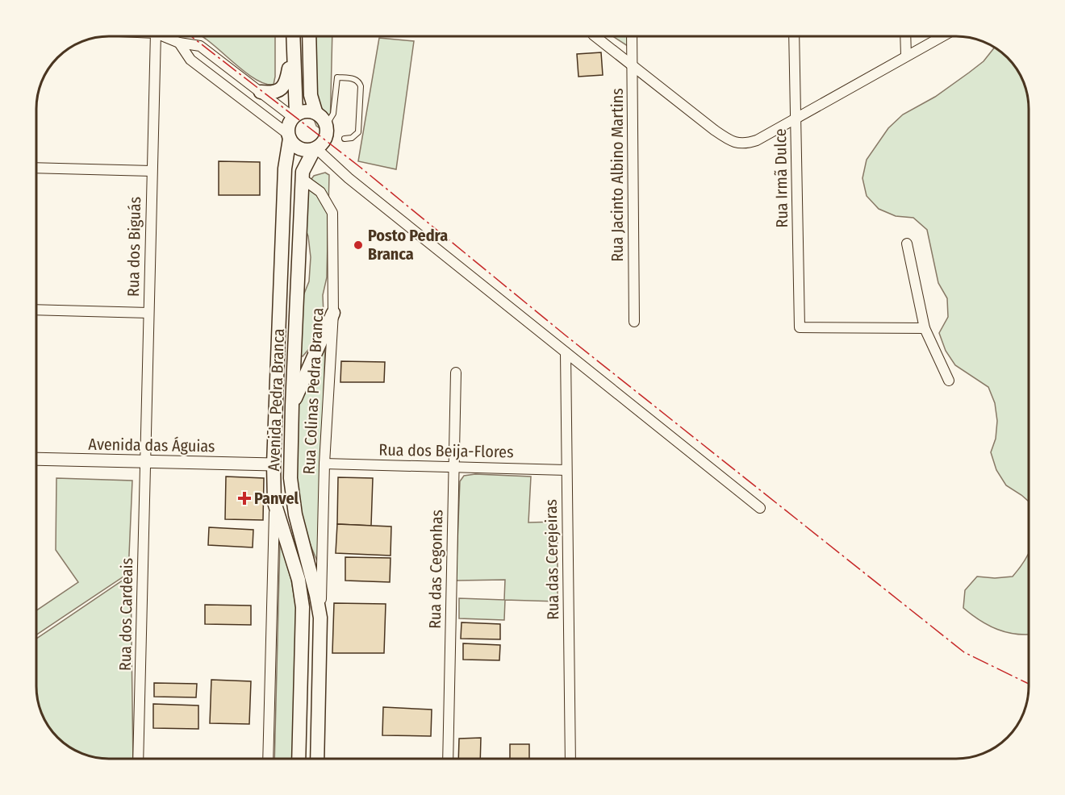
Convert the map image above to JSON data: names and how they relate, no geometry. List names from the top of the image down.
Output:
{
  "streets": {
    "main road": ["Avenida Pedra Branca"],
    "street": [
      "Rua Jacinto Albino Martins",
      "Rua Irmã Dulce",
      "Rua dos Biguás",
      "Rua Colinas Pedra Branca",
      "Avenida das Águias",
      "Rua dos Beija-Flores",
      "Rua das Cerejeiras",
      "Rua das Cegonhas",
      "Rua dos Cardeais"
    ]
  },
  "crossings": [
    ["Rua dos Biguás", "Avenida das Águias"],
    ["Rua dos Biguás", "Rua dos Cardeais"],
    ["Rua Colinas Pedra Branca", "Avenida Pedra Branca"],
    ["Rua Colinas Pedra Branca", "Rua dos Beija-Flores"],
    ["Avenida Pedra Branca", "Avenida das Águias"],
    ["Avenida das Águias", "Rua dos Cardeais"],
    ["Rua dos Beija-Flores", "Rua das Cerejeiras"],
    ["Rua dos Beija-Flores", "Rua das Cegonhas"]
  ],
  "places": {
    "other": ["Posto Pedra Branca"],
    "health": ["Panvel"]
  }
}
